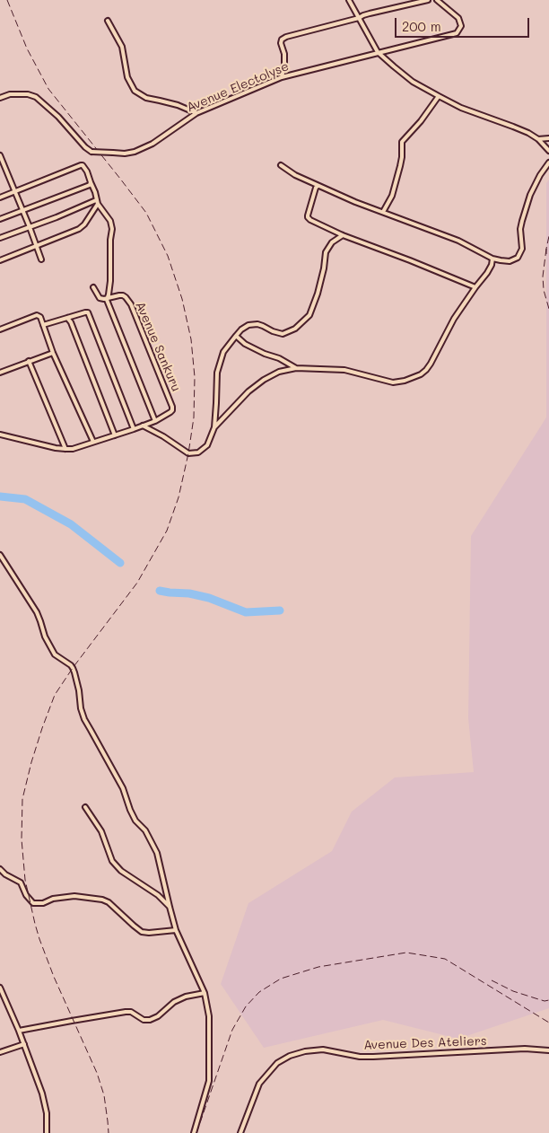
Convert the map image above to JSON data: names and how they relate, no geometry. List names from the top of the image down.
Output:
{
  "streets": {
    "street": ["Avenue Electolyse", "Avenue Sankuru", "Avenue Des Ateliers"]
  },
  "scale_bar": "200 m"
}
